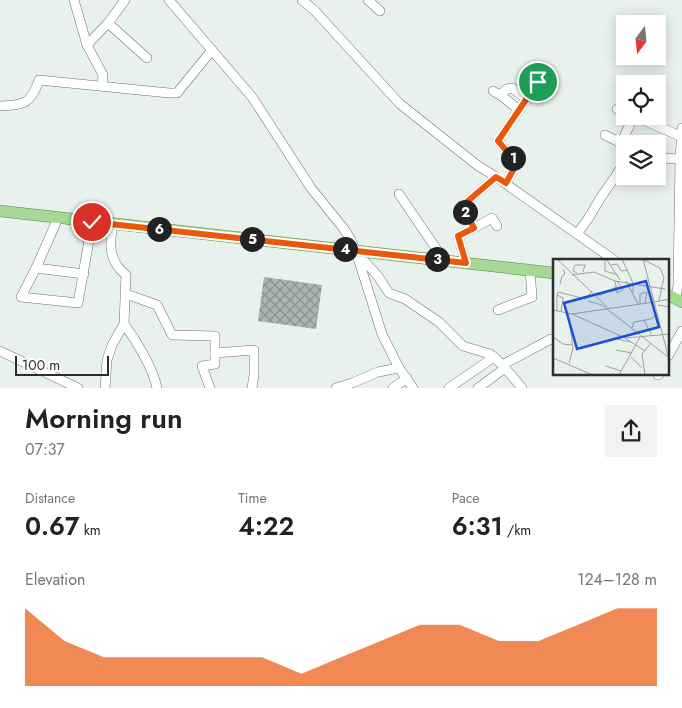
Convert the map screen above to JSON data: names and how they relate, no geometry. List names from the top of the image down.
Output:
{
  "scale_bar": "100 m",
  "north": "bottom",
  "page": {
    "pins": [
      "1",
      "2",
      "6",
      "5",
      "4",
      "3"
    ],
    "scale": "100 m",
    "heading": ["Morning run", "07:37"],
    "stats": [
      ["Distance", "0.67 km"],
      ["Time", "4:22"],
      ["Pace", "6:31 /km"]
    ],
    "chart": ["Elevation", "124–128 m"]
  }
}
